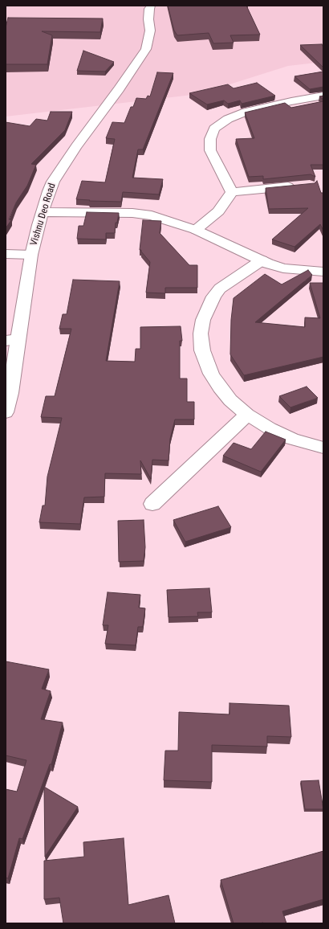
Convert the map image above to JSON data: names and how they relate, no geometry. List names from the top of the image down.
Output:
{
  "streets": {
    "street": ["Vishnu Deo Road"]
  }
}
